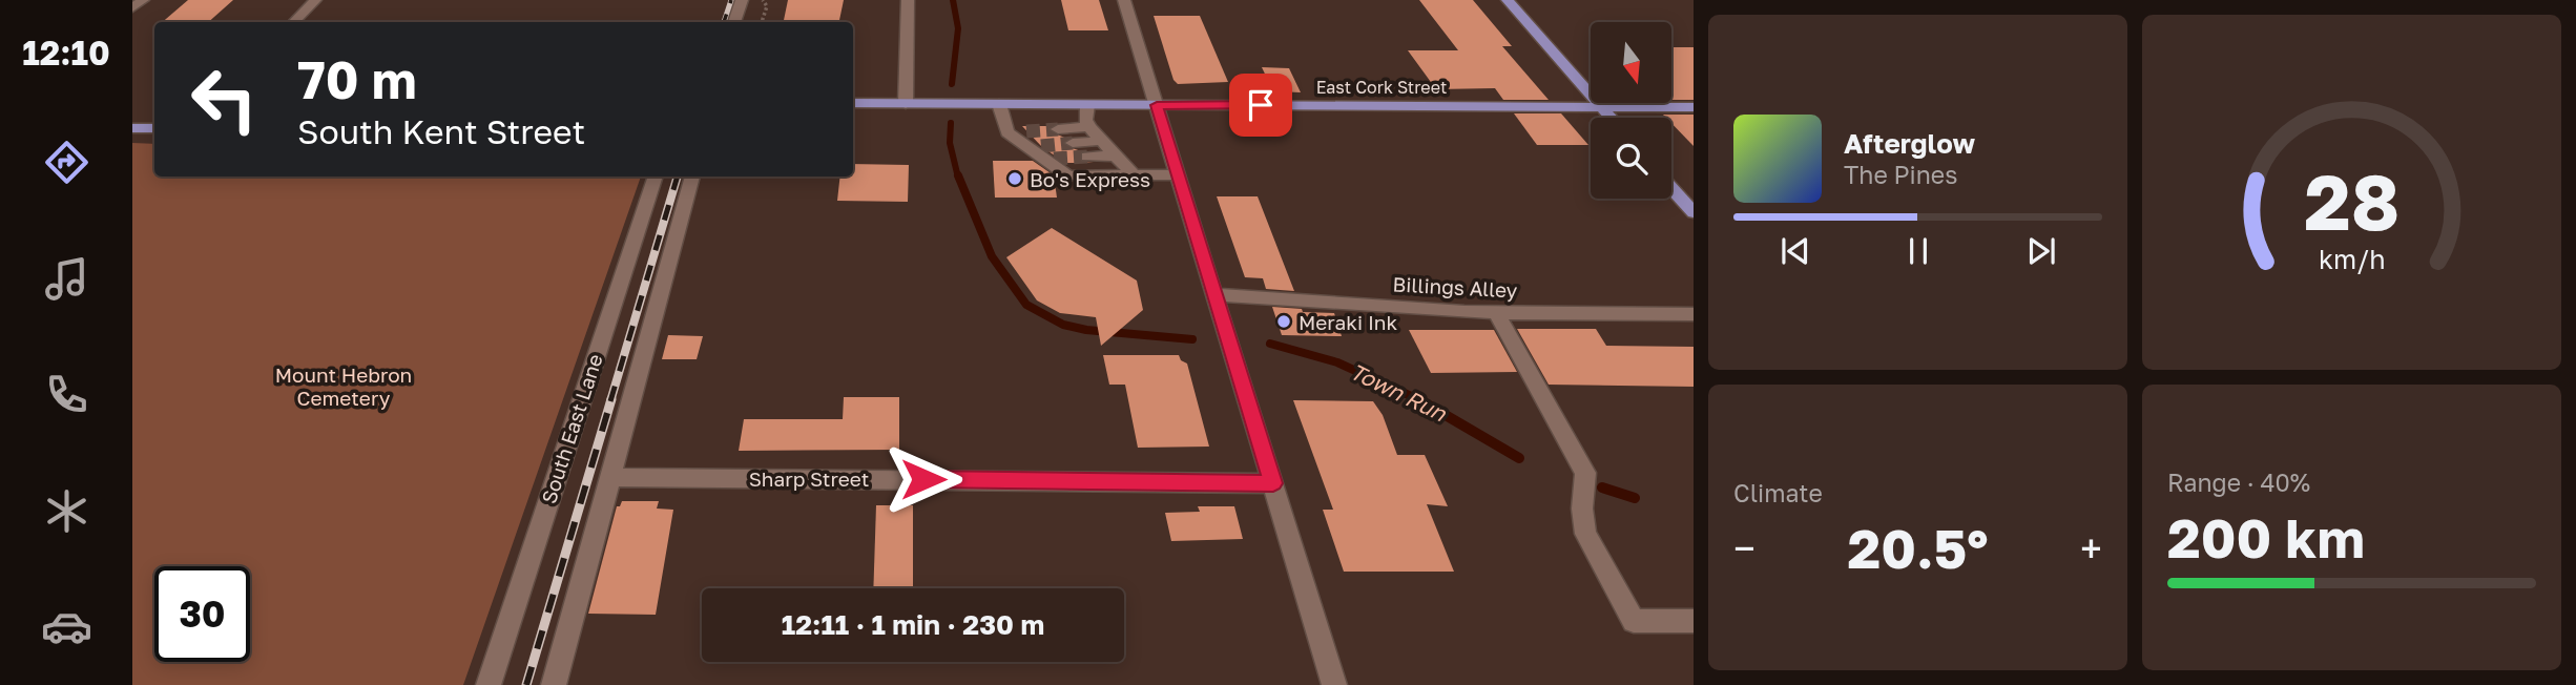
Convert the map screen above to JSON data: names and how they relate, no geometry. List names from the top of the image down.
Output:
{
  "streets": {
    "main road": ["East Cork Street"],
    "street": ["Billings Alley", "South East Lane", "Sharp Street"]
  },
  "water": ["Town Run"],
  "parks": ["Mount Hebron Cemetery"],
  "places": ["Bo's Express", "Meraki Ink"],
  "north": "bottom",
  "page": {
    "tabs": "12:10",
    "turn": ["70 m", "South Kent Street"],
    "song": ["Afterglow", "The Pines"],
    "tile": [
      "Climate",
      ["Range · 40%", "200 km"]
    ],
    "heat": ["−", "20.5°", "+"],
    "limit": "30",
    "trip": "12:11 · 1 min · 230 m",
    "gauge": ["28", "km/h"]
  }
}
